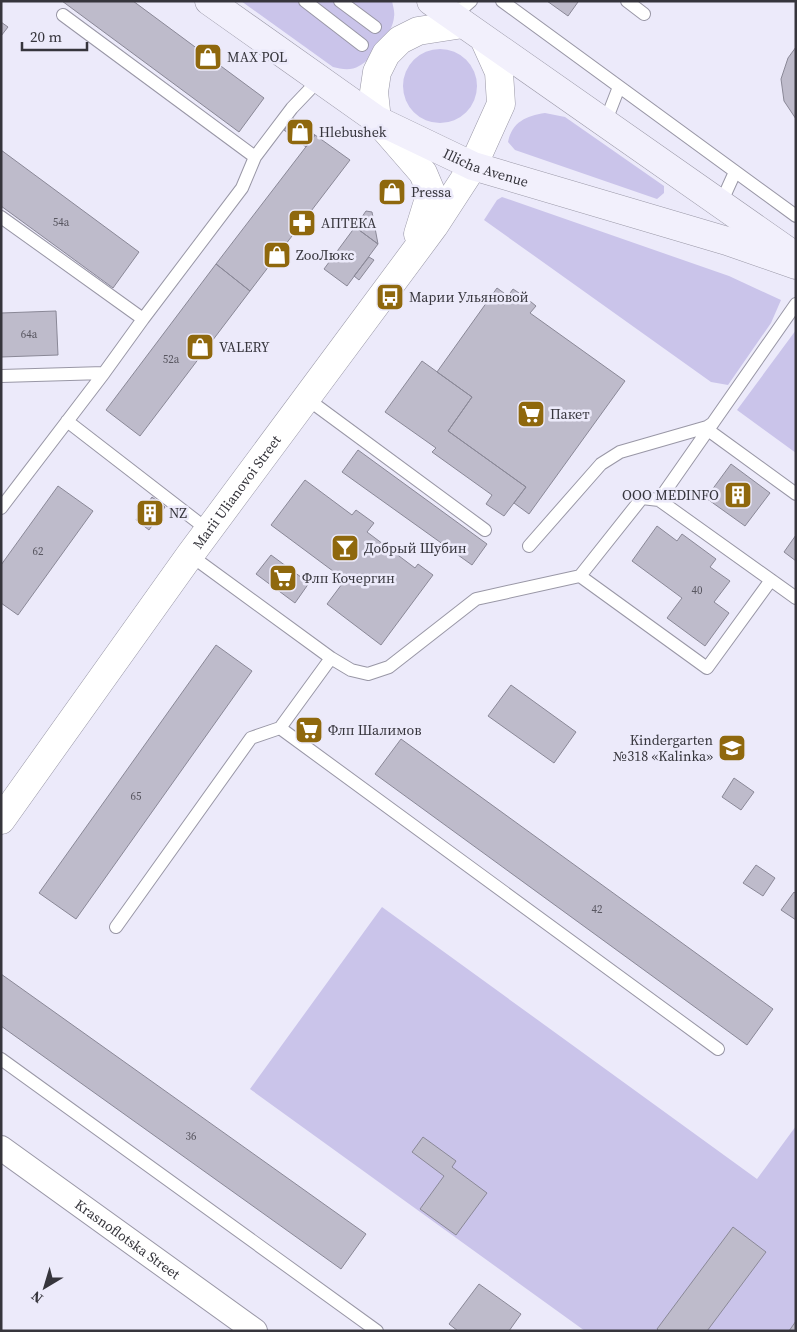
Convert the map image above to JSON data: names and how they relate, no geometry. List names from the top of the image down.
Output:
{
  "streets": {
    "main road": ["Illicha Avenue"],
    "street": ["Marii Ulianovoi Street", "Krasnoflotska Street"]
  },
  "crossings": [
    ["Illicha Avenue", "Marii Ulianovoi Street"]
  ],
  "places": {
    "shop": [
      "MAX POL",
      "Hlebushek",
      "Pressa",
      "ZooЛюкс",
      "VALERY"
    ],
    "pharmacy": ["АПТЕКА"],
    "bus stop": ["Марии Ульяновой"],
    "supermarket": ["Пакет", "Флп Кочергин", "Флп Шалимов"],
    "building": ["OOO MEDINFO", "NZ"],
    "bar": ["Добрый Шубин"],
    "school or university": ["Kindergarten №318 «Kalinka»"]
  },
  "house_numbers": [
    "54а",
    "64а",
    "52а",
    "62",
    "40",
    "65",
    "42",
    "36"
  ],
  "scale_bar": "20 m",
  "north": "bottom left"
}
